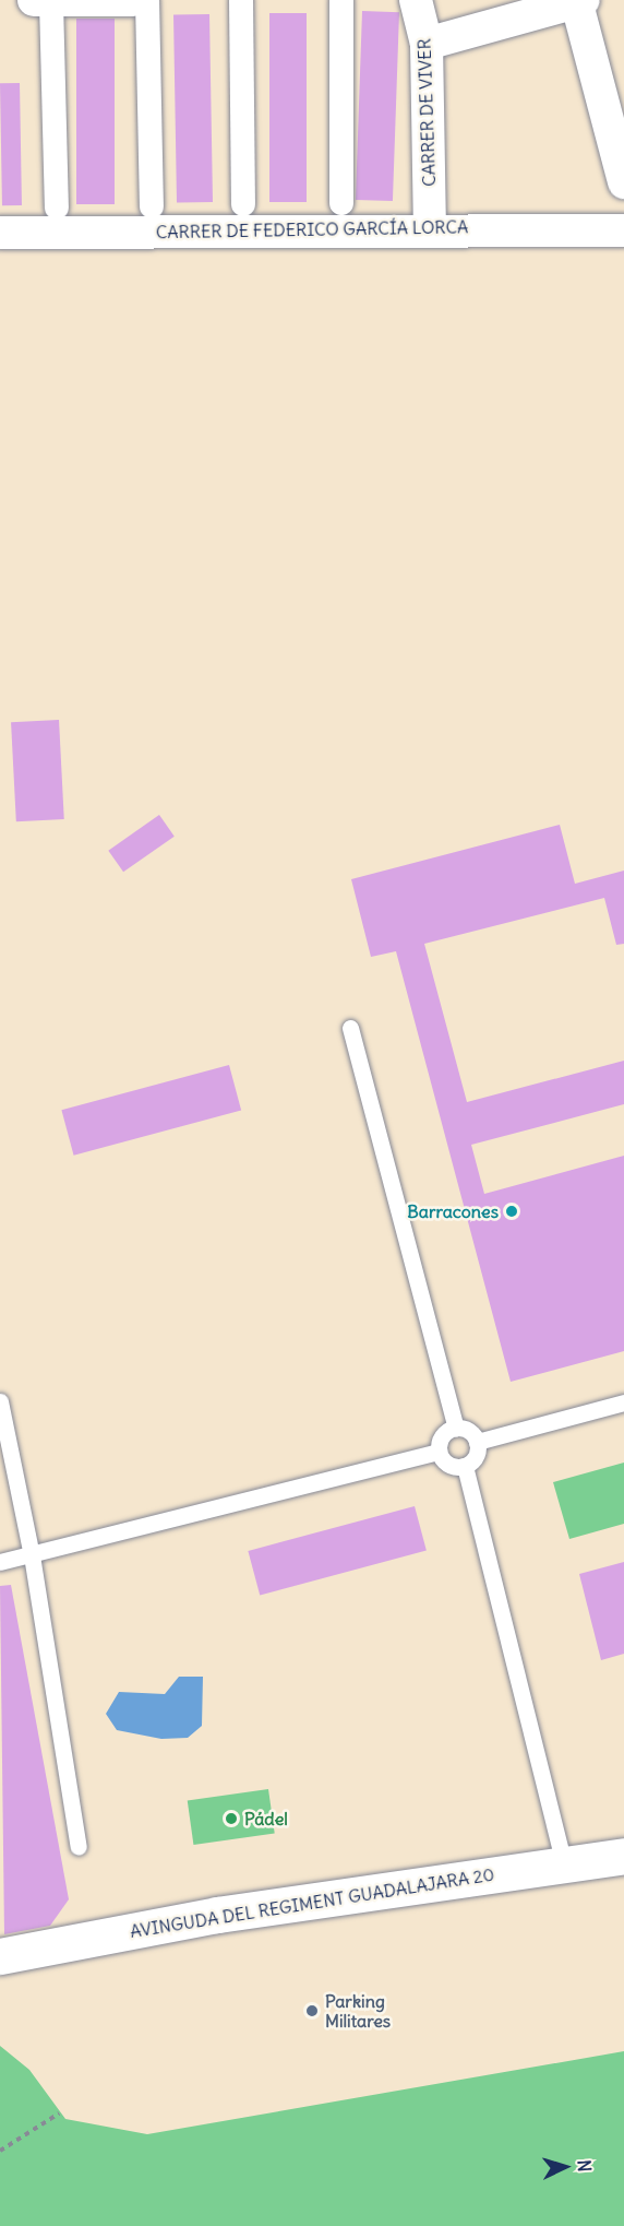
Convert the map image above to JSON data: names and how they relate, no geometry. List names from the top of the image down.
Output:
{
  "streets": {
    "street": ["CARRER DE VIVER", "CARRER DE FEDERICO GARCÍA LORCA", "AVINGUDA DEL REGIMENT GUADALAJARA 20"]
  },
  "crossings": [
    ["CARRER DE VIVER", "CARRER DE FEDERICO GARCÍA LORCA"]
  ],
  "places": ["Barracones", "Pádel", "Parking Militares"],
  "north": "right"
}
